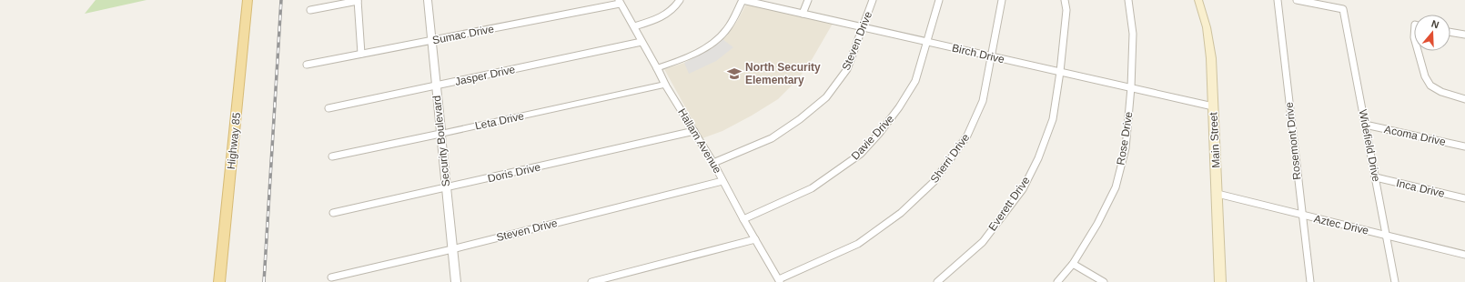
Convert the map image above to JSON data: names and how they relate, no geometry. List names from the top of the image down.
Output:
{
  "streets": {
    "main road": ["Main Street", "Highway 85"],
    "street": [
      "Sumac Drive",
      "Steven Drive",
      "Birch Drive",
      "Jasper Drive",
      "Leta Drive",
      "Acoma Drive",
      "Davie Drive",
      "Rose Drive",
      "Security Boulevard",
      "Hallam Avenue",
      "Rosemont Drive",
      "Widefield Drive",
      "Sherri Drive",
      "Doris Drive",
      "Inca Drive",
      "Everett Drive",
      "Aztec Drive"
    ]
  },
  "crossings": [
    ["Sumac Drive", "Security Boulevard"],
    ["Sumac Drive", "Hallam Avenue"],
    ["Steven Drive", "Birch Drive"],
    ["Steven Drive", "Security Boulevard"],
    ["Steven Drive", "Hallam Avenue"],
    ["Birch Drive", "Davie Drive"],
    ["Birch Drive", "Rose Drive"],
    ["Birch Drive", "Main Street"],
    ["Birch Drive", "Sherri Drive"],
    ["Birch Drive", "Everett Drive"],
    ["Jasper Drive", "Security Boulevard"],
    ["Jasper Drive", "Hallam Avenue"],
    ["Leta Drive", "Security Boulevard"],
    ["Leta Drive", "Hallam Avenue"],
    ["Acoma Drive", "Widefield Drive"],
    ["Davie Drive", "Hallam Avenue"],
    ["Main Street", "Aztec Drive"],
    ["Security Boulevard", "Doris Drive"],
    ["Hallam Avenue", "Sherri Drive"],
    ["Hallam Avenue", "Doris Drive"],
    ["Rosemont Drive", "Aztec Drive"],
    ["Widefield Drive", "Inca Drive"],
    ["Widefield Drive", "Aztec Drive"]
  ],
  "places": {
    "school or university": ["North Security Elementary"]
  },
  "north": "top"
}
